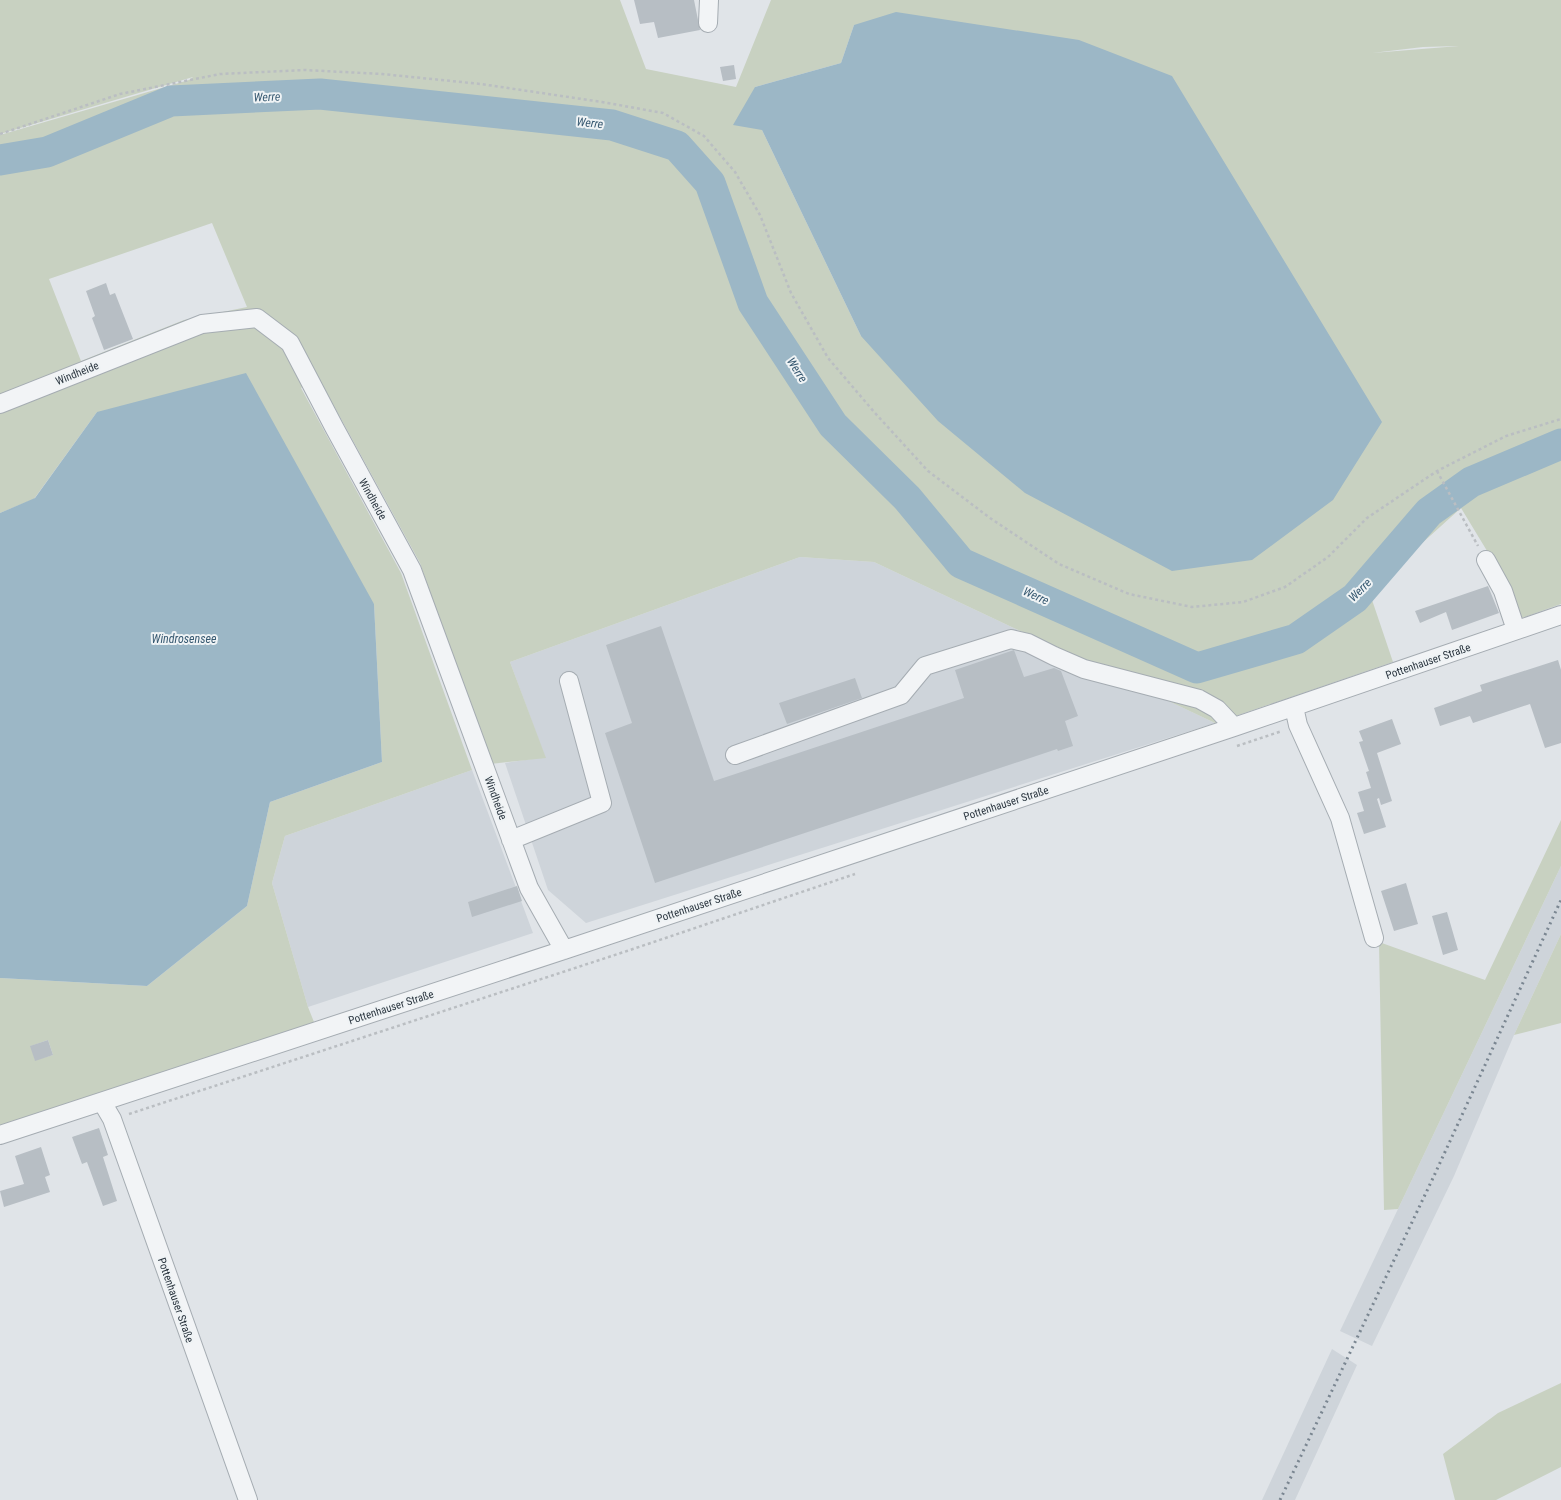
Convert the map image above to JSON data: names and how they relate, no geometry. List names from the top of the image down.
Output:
{
  "streets": {
    "street": ["Windheide", "Pottenhauser Straße"]
  },
  "crossings": [
    ["Windheide", "Pottenhauser Straße"]
  ],
  "water": ["Werre", "Windrosensee"]
}
